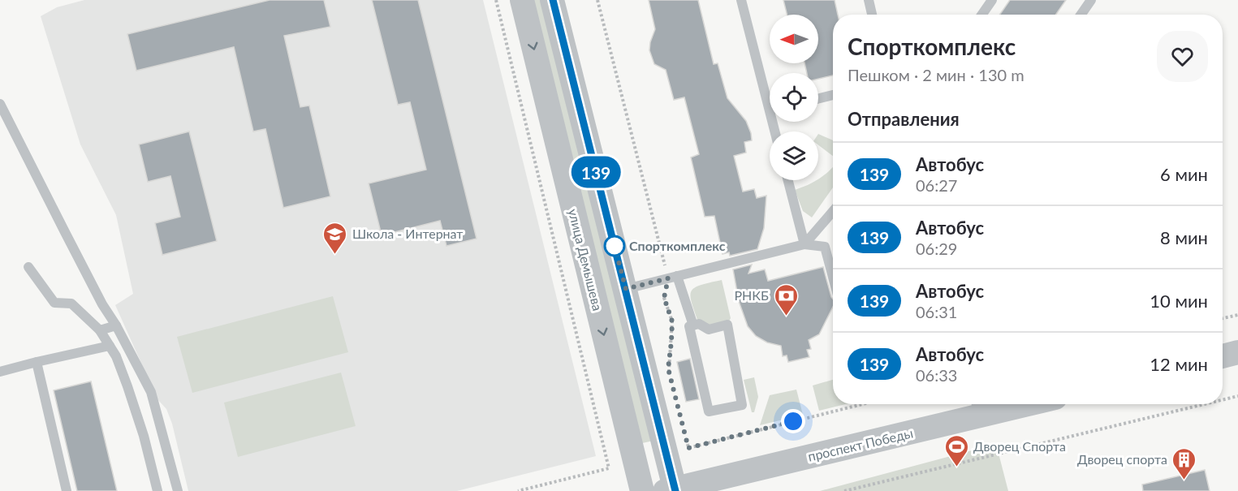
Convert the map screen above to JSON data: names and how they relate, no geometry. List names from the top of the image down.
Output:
{
  "streets": {
    "street": ["улица Демышева", "проспект Победы"]
  },
  "places": {
    "other": ["Спорткомплекс"],
    "school or university": ["Школа - Интернат"],
    "bank": ["РНКБ"],
    "sports": ["Дворец Спорта"],
    "building": ["Дворец спорта"]
  },
  "lines": ["bus line 139"],
  "north": "left",
  "page": {
    "on_map": "139",
    "heading": [
      ["Спорткомплекс", "Пешком · 2 мин · 130 m"],
      "Отправления"
    ],
    "list": [
      {
        "mark": "139",
        "name": "Автобус",
        "note": "06:27",
        "value": "6 мин"
      },
      {
        "mark": "139",
        "name": "Автобус",
        "note": "06:29",
        "value": "8 мин"
      },
      {
        "mark": "139",
        "name": "Автобус",
        "note": "06:31",
        "value": "10 мин"
      },
      {
        "mark": "139",
        "name": "Автобус",
        "note": "06:33",
        "value": "12 мин"
      }
    ]
  }
}
